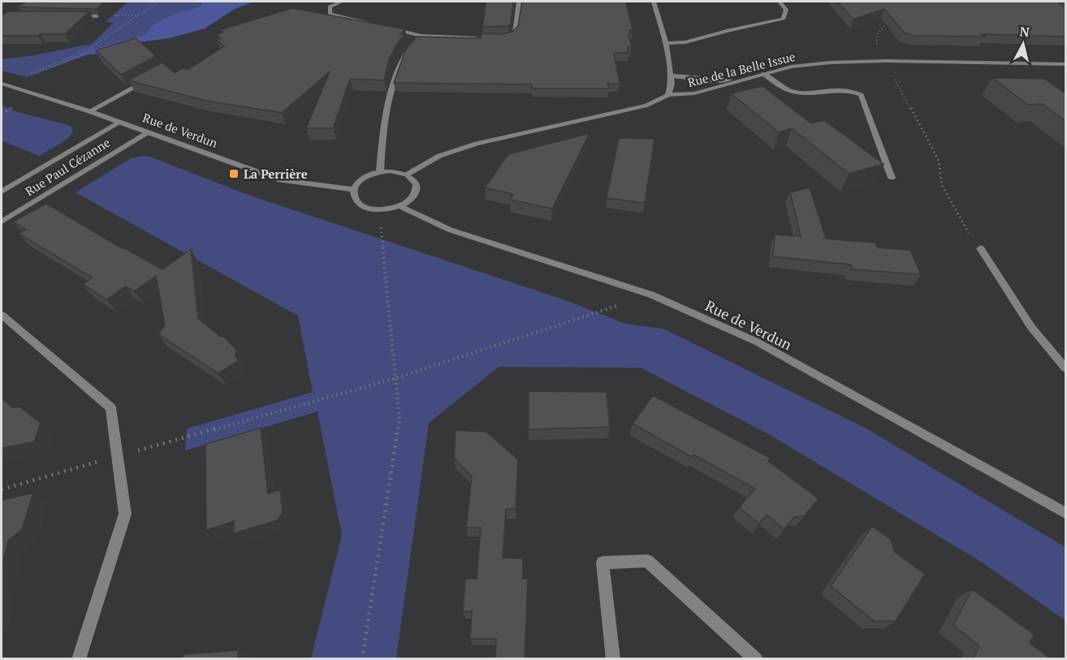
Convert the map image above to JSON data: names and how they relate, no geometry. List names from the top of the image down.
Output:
{
  "streets": {
    "street": ["Rue de la Belle Issue", "Rue de Verdun", "Rue Paul Cézanne"]
  },
  "crossings": [
    ["Rue de la Belle Issue", "Rue de Verdun"],
    ["Rue de Verdun", "Rue Paul Cézanne"]
  ],
  "places": {
    "transit": ["La Perrière"]
  },
  "north": "top"
}
